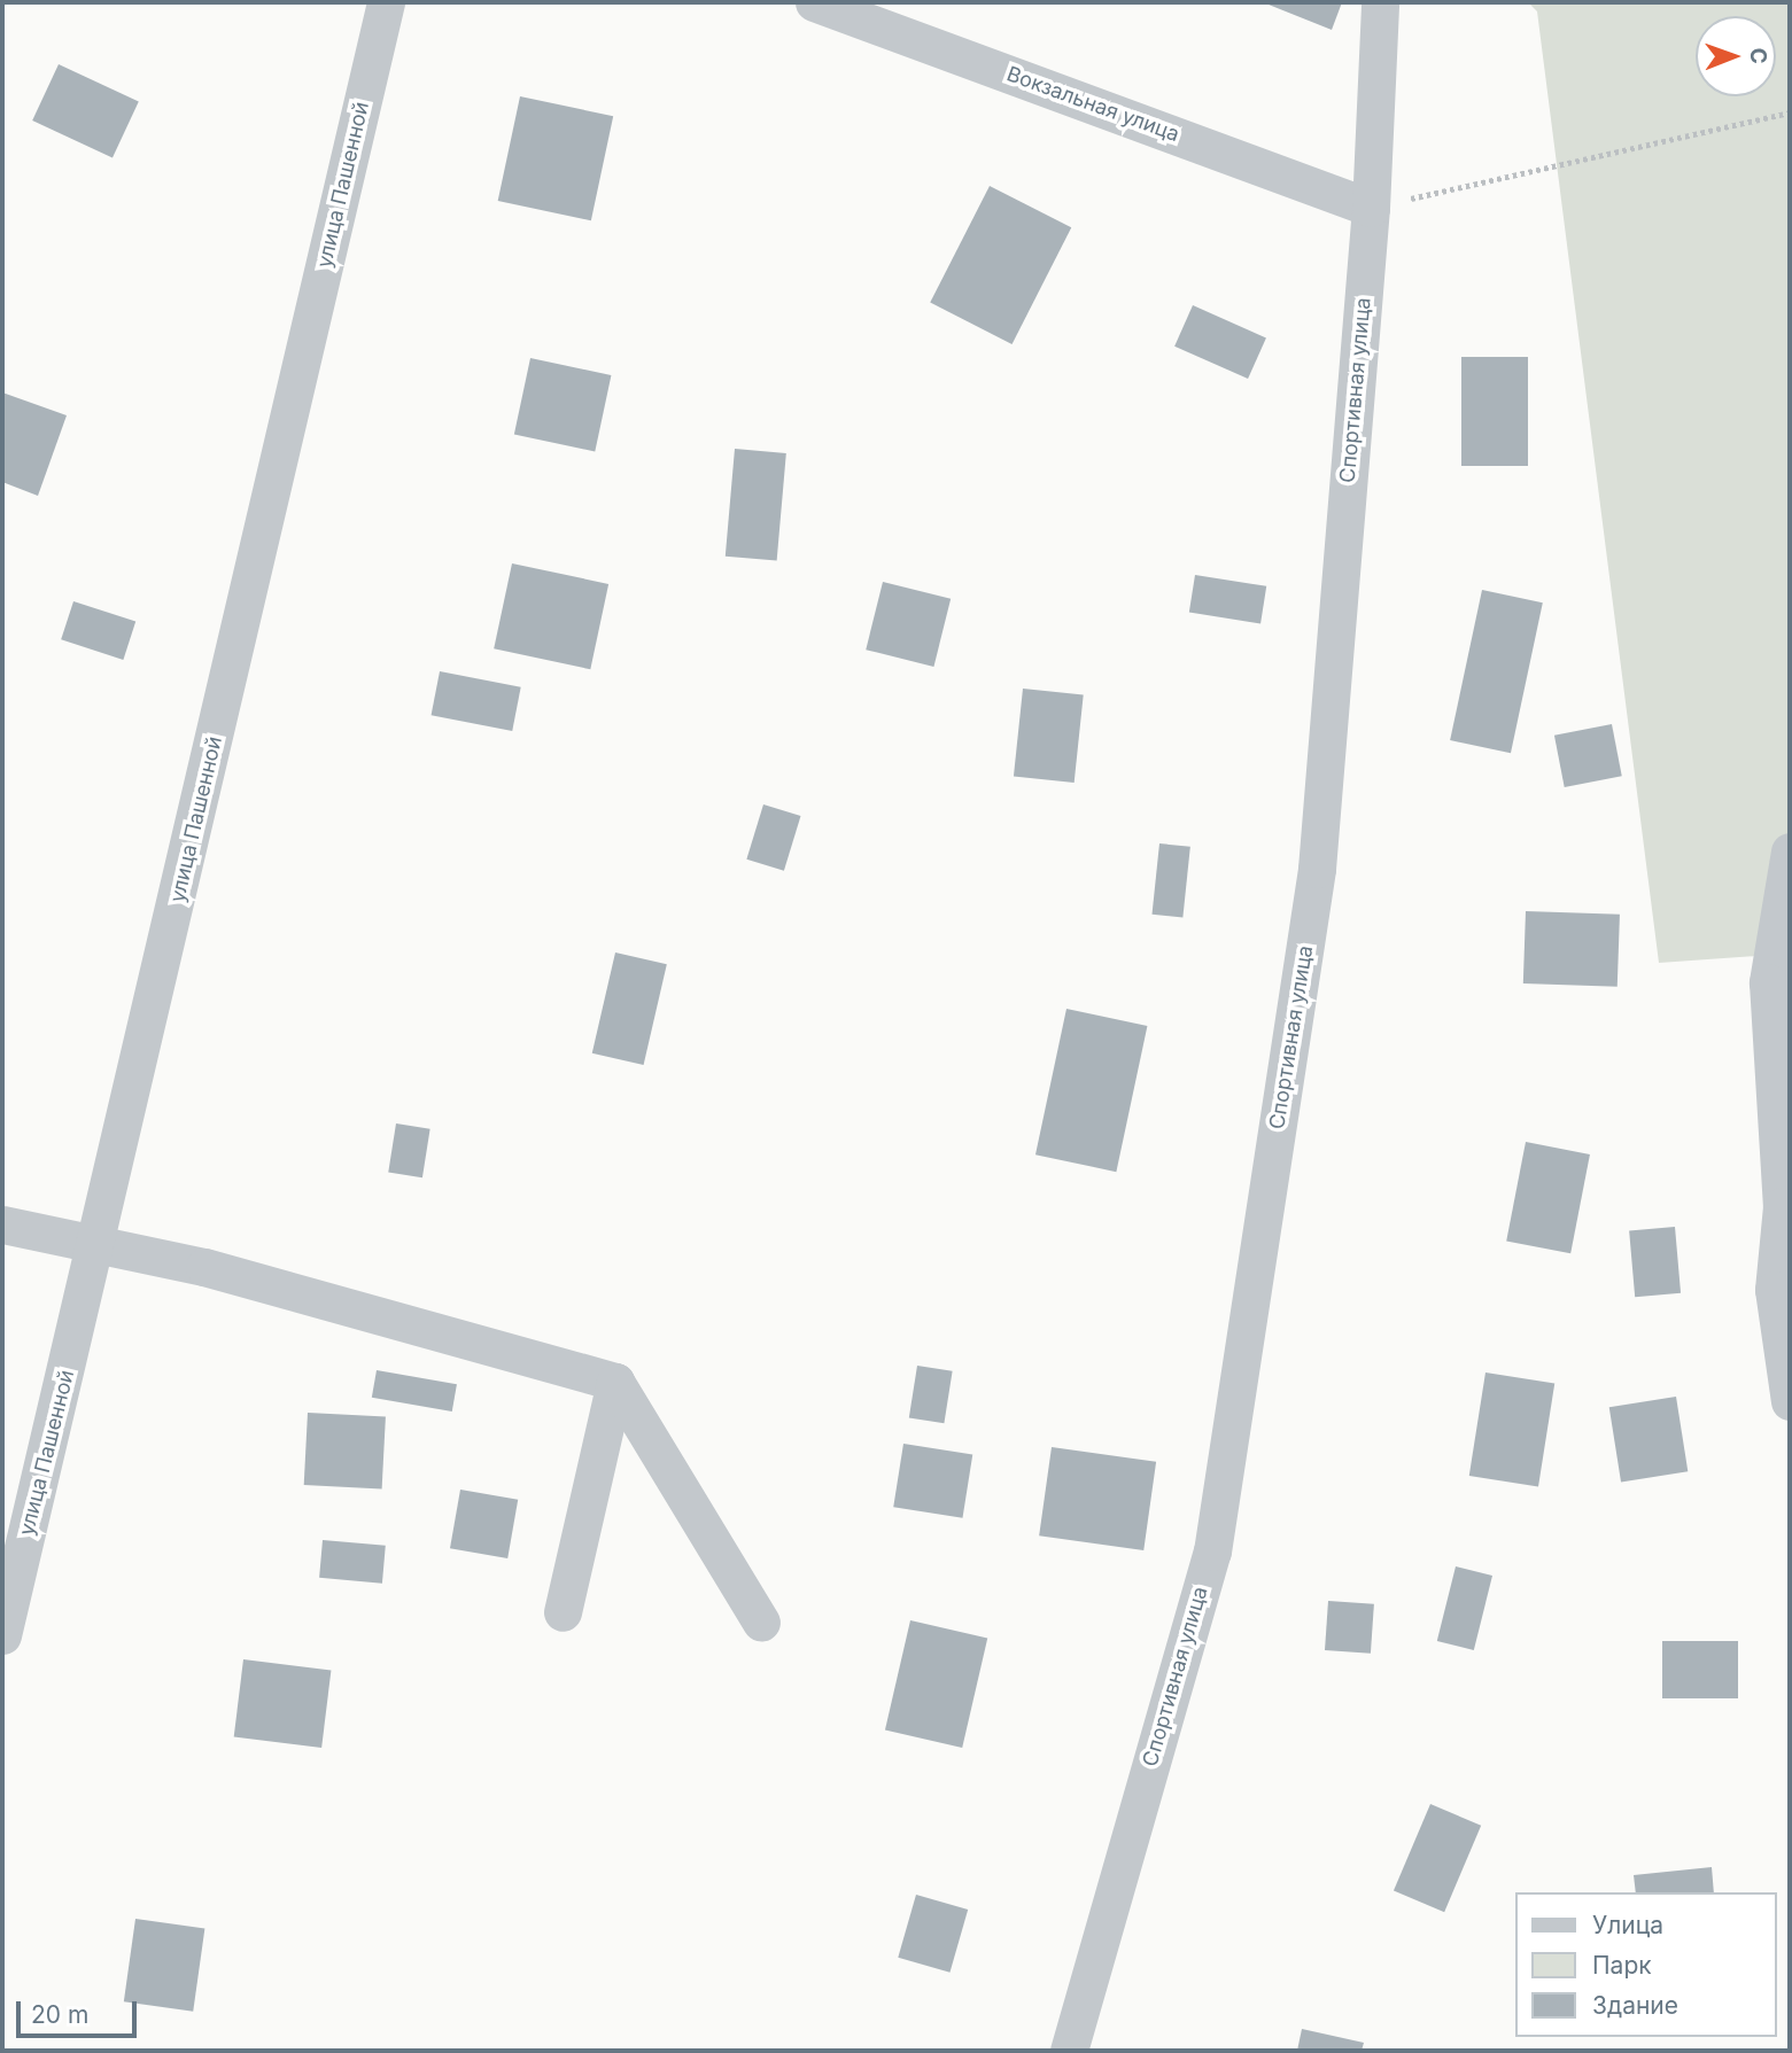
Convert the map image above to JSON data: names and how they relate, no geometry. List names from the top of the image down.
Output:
{
  "streets": {
    "street": ["Вокзальная улица", "улица Пашенной", "Спортивная улица"]
  },
  "crossings": [
    ["Вокзальная улица", "Спортивная улица"]
  ],
  "legend": ["Улица", "Парк", "Здание"],
  "scale_bar": "20 m",
  "north": "right"
}
